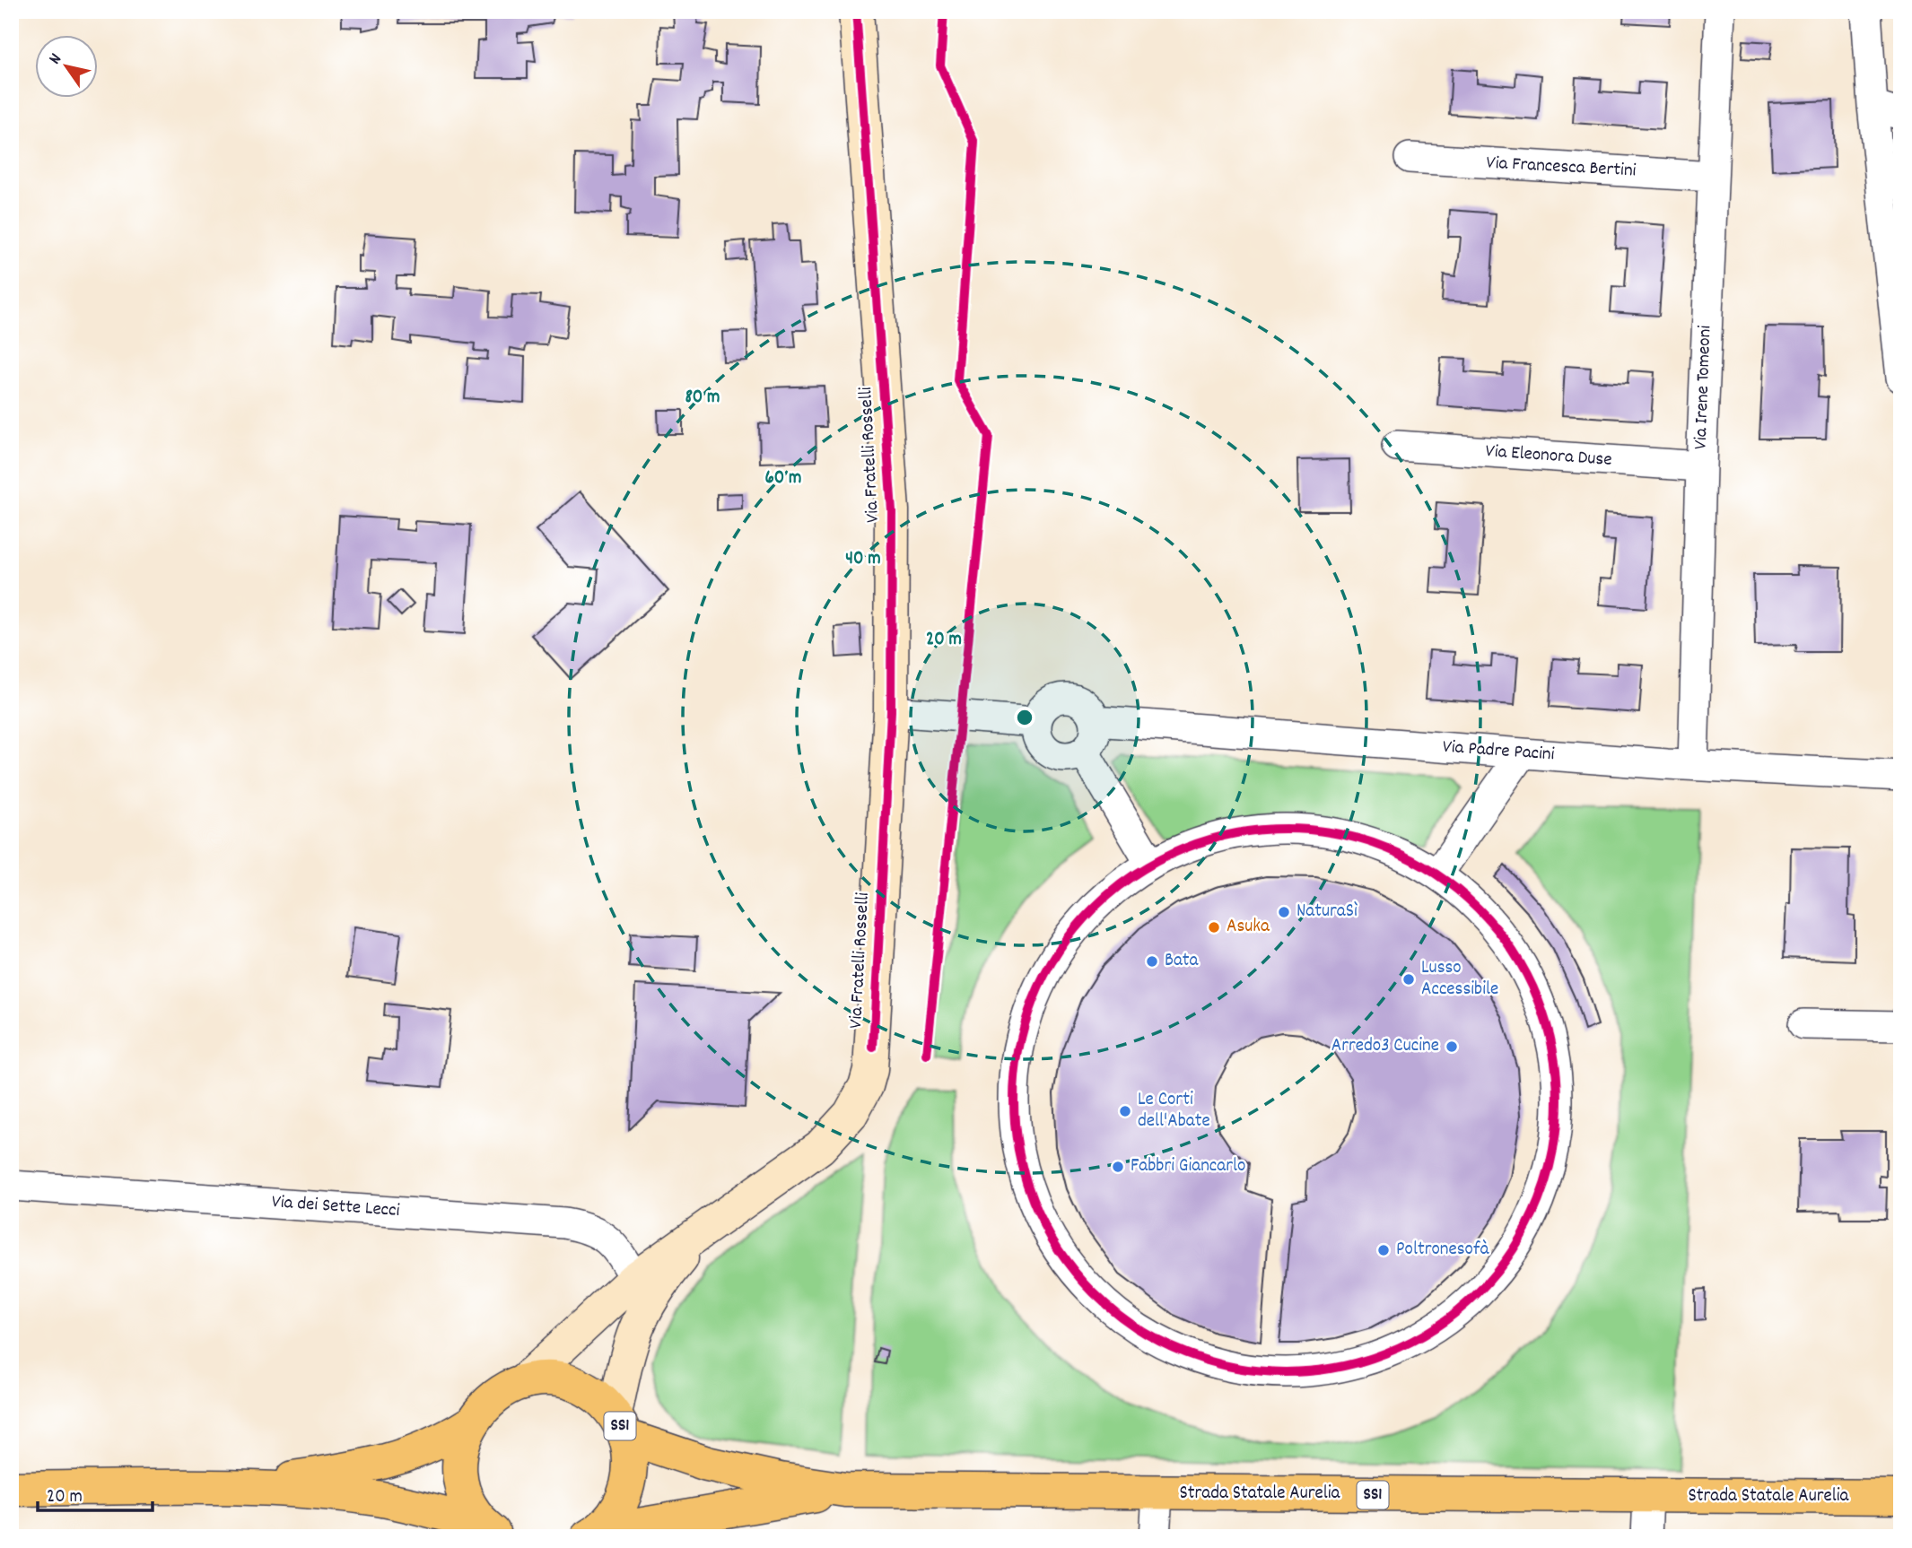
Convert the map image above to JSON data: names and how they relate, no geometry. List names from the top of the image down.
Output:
{
  "streets": {
    "main road": ["SS1", "Strada Statale Aurelia"],
    "street": [
      "Via Francesca Bertini",
      "Via Irene Tomeoni",
      "Via Fratelli Rosselli",
      "Via Eleonora Duse",
      "Via Padre Pacini",
      "Via dei Sette Lecci"
    ]
  },
  "crossings": [
    ["Via Francesca Bertini", "Via Irene Tomeoni"],
    ["Via Irene Tomeoni", "Via Eleonora Duse"],
    ["Via Irene Tomeoni", "Via Padre Pacini"],
    ["Via Fratelli Rosselli", "Via dei Sette Lecci"],
    ["Via Fratelli Rosselli", "SS1"],
    ["Via Fratelli Rosselli", "Strada Statale Aurelia"],
    ["SS1", "Strada Statale Aurelia"]
  ],
  "places": [
    "NaturaSì",
    "Asuka",
    "Bata",
    "Lusso Accessibile",
    "Arredo3 Cucine",
    "Le Corti dell'Abate",
    "Fabbri Giancarlo",
    "Poltronesofà"
  ],
  "scale_bar": "20 m",
  "north": "top left",
  "rings": [
    "80 m",
    "60 m",
    "40 m",
    "20 m"
  ]
}
